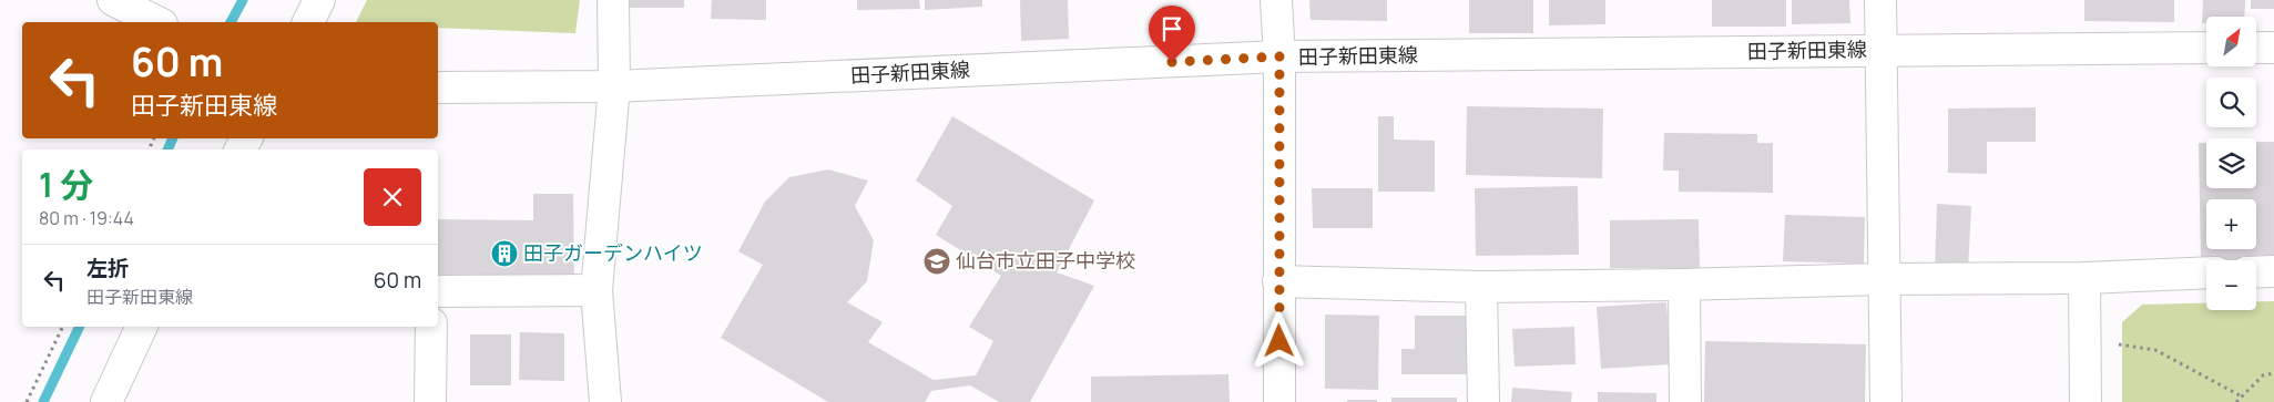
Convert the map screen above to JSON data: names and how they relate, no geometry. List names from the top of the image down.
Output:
{
  "streets": {
    "street": ["田子新田東線"]
  },
  "places": {
    "building": ["田子ガーデンハイツ"],
    "school or university": ["仙台市立田子中学校"]
  },
  "north": "top right",
  "page": {
    "map_buttons": ["+", "−"],
    "turn": ["60 m", "田子新田東線"],
    "heading": ["1 分", "80 m · 19:44"],
    "list": [
      {
        "name": "左折",
        "note": "田子新田東線",
        "value": "60 m"
      }
    ]
  }
}
